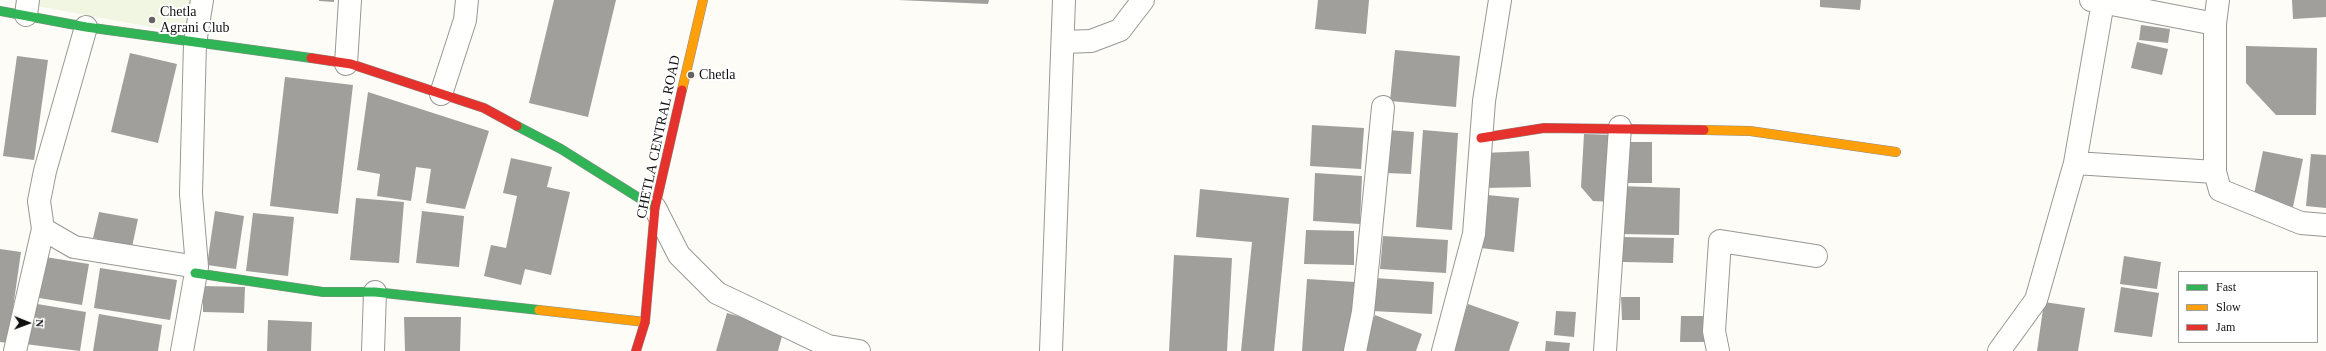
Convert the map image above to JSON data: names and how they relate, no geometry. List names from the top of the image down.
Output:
{
  "streets": {
    "street": ["CHETLA CENTRAL ROAD"]
  },
  "places": ["Chetla Agrani Club", "Chetla"],
  "legend": ["Fast", "Slow", "Jam"],
  "north": "right"
}
